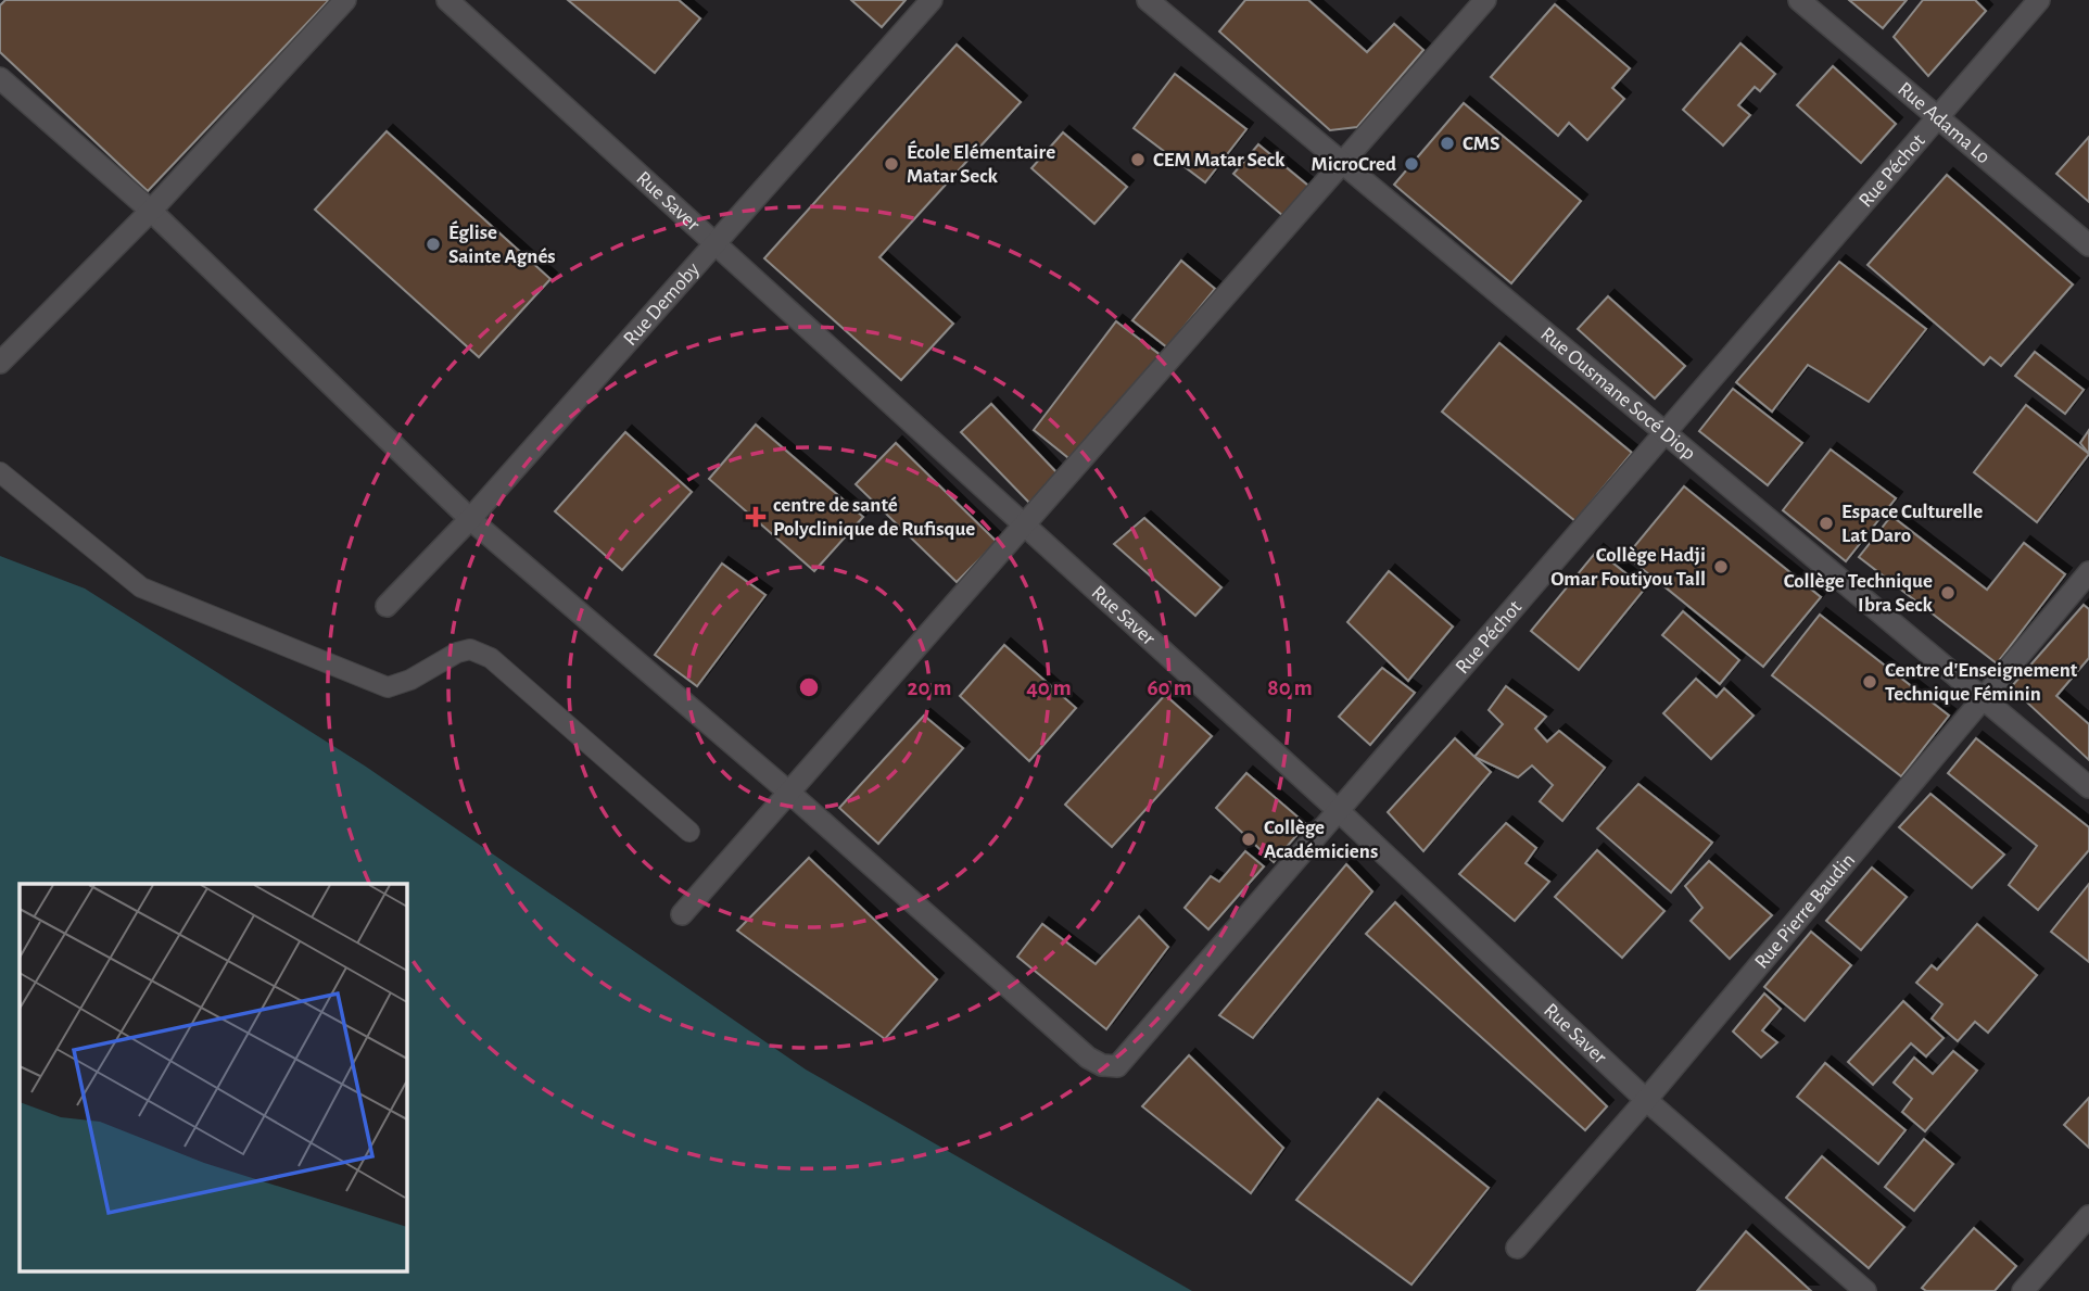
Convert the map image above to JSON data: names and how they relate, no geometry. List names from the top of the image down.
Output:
{
  "streets": {
    "street": [
      "Rue Adama Lo",
      "Rue Péchot",
      "Rue Saver",
      "Rue Demoby",
      "Rue Ousmane Socé Diop",
      "Rue Pierre Baudin"
    ]
  },
  "crossings": [
    ["Rue Adama Lo", "Rue Péchot"],
    ["Rue Péchot", "Rue Saver"],
    ["Rue Péchot", "Rue Ousmane Socé Diop"],
    ["Rue Saver", "Rue Demoby"],
    ["Rue Saver", "Rue Pierre Baudin"],
    ["Rue Ousmane Socé Diop", "Rue Pierre Baudin"]
  ],
  "places": {
    "other": [
      "CMS",
      "CEM Matar Seck",
      "École Elémentaire Matar Seck",
      "MicroCred",
      "Église Sainte Agnés",
      "Espace Culturelle Lat Daro",
      "Collège Hadji Omar Foutiyou Tall",
      "Collège Technique Ibra Seck",
      "Centre d'Enseignement Technique Féminin",
      "Collège Académiciens"
    ],
    "health": ["centre de santé Polyclinique de Rufisque"]
  },
  "rings": [
    "20 m",
    "40 m",
    "60 m",
    "80 m"
  ]
}
